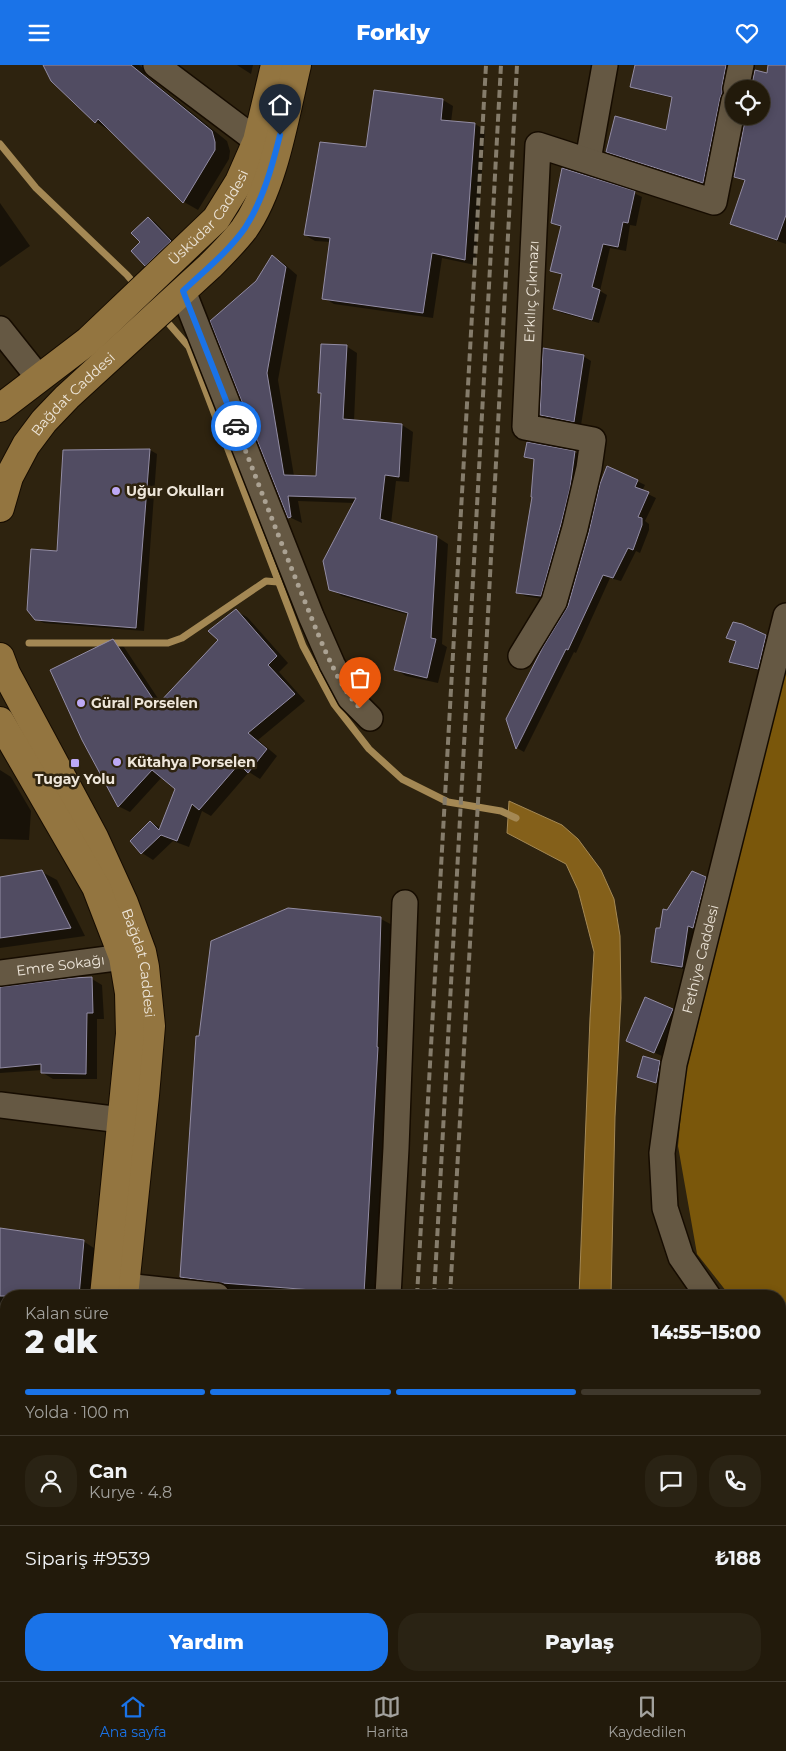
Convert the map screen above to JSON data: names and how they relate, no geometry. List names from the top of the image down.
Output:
{
  "streets": {
    "main road": ["Üsküdar Caddesi", "Bağdat Caddesi"],
    "street": ["Erkılıç Çıkmazı", "Fethiye Caddesi", "Emre Sokağı"]
  },
  "crossings": [
    ["Üsküdar Caddesi", "Bağdat Caddesi"],
    ["Bağdat Caddesi", "Emre Sokağı"]
  ],
  "places": {
    "other": ["Uğur Okulları", "Güral Porselen", "Kütahya Porselen"],
    "transit": ["Tugay Yolu"]
  },
  "page": {
    "header": "Forkly",
    "heading": ["2 dk", "Kalan süre", "14:55–15:00"],
    "panel": [
      "Can",
      "Kurye · 4.8",
      "Sipariş #9539",
      "₺188"
    ],
    "bar": "Yolda · 100 m",
    "buttons": ["Yardım", "Paylaş"],
    "tabs": ["Ana sayfa", "Harita", "Kaydedilen"]
  }
}
